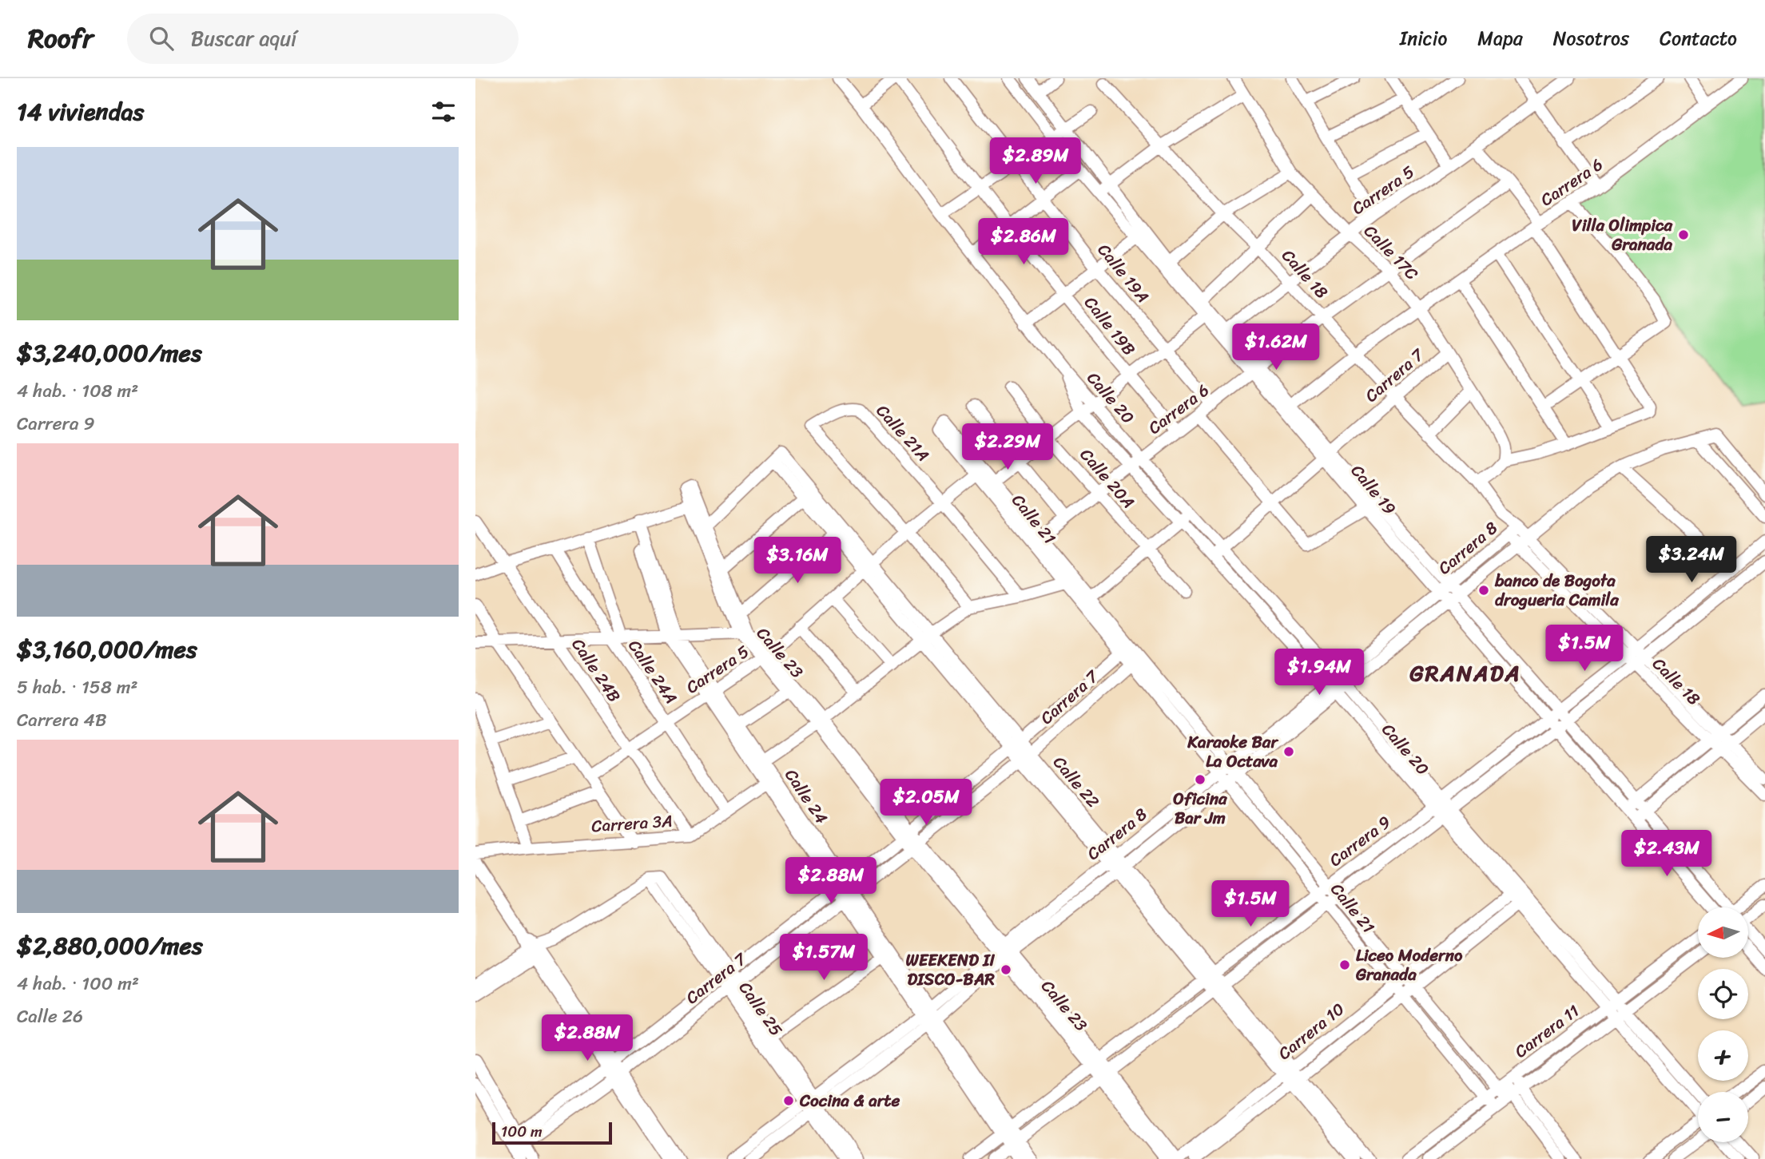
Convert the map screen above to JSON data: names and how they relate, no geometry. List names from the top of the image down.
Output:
{
  "streets": {
    "street": [
      "Carrera 6",
      "Carrera 5",
      "Calle 17C",
      "Calle 19A",
      "Calle 18",
      "Calle 19B",
      "Carrera 7",
      "Calle 20",
      "Calle 21A",
      "Calle 20A",
      "Calle 19",
      "Calle 21",
      "Carrera 8",
      "Calle 23",
      "Calle 24B",
      "Calle 24A",
      "Calle 22",
      "Calle 24",
      "Carrera 3A",
      "Carrera 9",
      "Calle 25",
      "Carrera 10",
      "Carrera 11"
    ]
  },
  "crossings": [
    ["Carrera 6", "Calle 17C"],
    ["Carrera 6", "Calle 19A"],
    ["Carrera 6", "Calle 18"],
    ["Carrera 6", "Calle 19B"],
    ["Carrera 6", "Calle 20"],
    ["Carrera 6", "Calle 20A"],
    ["Carrera 6", "Calle 19"],
    ["Carrera 6", "Calle 21"],
    ["Carrera 5", "Calle 17C"],
    ["Carrera 5", "Calle 18"],
    ["Carrera 5", "Calle 21A"],
    ["Carrera 5", "Calle 19"],
    ["Carrera 5", "Calle 21"],
    ["Carrera 5", "Calle 23"],
    ["Carrera 5", "Calle 24B"],
    ["Carrera 5", "Calle 24A"],
    ["Carrera 5", "Calle 22"],
    ["Carrera 5", "Calle 24"],
    ["Calle 17C", "Carrera 7"],
    ["Calle 18", "Carrera 7"],
    ["Calle 18", "Carrera 8"],
    ["Calle 18", "Carrera 9"],
    ["Carrera 7", "Calle 20"],
    ["Carrera 7", "Calle 19"],
    ["Carrera 7", "Calle 21"],
    ["Carrera 7", "Calle 23"],
    ["Carrera 7", "Calle 22"],
    ["Carrera 7", "Calle 24"],
    ["Carrera 7", "Calle 25"],
    ["Calle 20", "Carrera 8"],
    ["Calle 20", "Carrera 9"],
    ["Calle 20", "Carrera 10"],
    ["Calle 20", "Carrera 11"],
    ["Calle 19", "Carrera 8"],
    ["Calle 19", "Carrera 9"],
    ["Calle 21", "Carrera 8"],
    ["Calle 21", "Carrera 9"],
    ["Calle 21", "Carrera 10"],
    ["Calle 21", "Carrera 11"],
    ["Carrera 8", "Calle 23"],
    ["Carrera 8", "Calle 22"],
    ["Carrera 8", "Calle 24"],
    ["Carrera 8", "Calle 25"],
    ["Calle 23", "Calle 24"],
    ["Calle 23", "Carrera 9"],
    ["Calle 23", "Carrera 10"],
    ["Calle 24B", "Carrera 3A"],
    ["Calle 24A", "Carrera 3A"],
    ["Calle 22", "Carrera 9"],
    ["Calle 22", "Carrera 10"],
    ["Calle 24", "Carrera 3A"],
    ["Calle 24", "Carrera 9"]
  ],
  "districts": ["GRANADA"],
  "places": [
    "Villa Olimpica Granada",
    "banco de Bogota drogueria Camila",
    "Karaoke Bar La Octava",
    "Oficina Bar Jm",
    "Liceo Moderno Granada",
    "WEEKEND II DISCO-BAR",
    "Cocina & arte"
  ],
  "scale_bar": "100 m",
  "north": "left",
  "page": {
    "header": "Roofr",
    "search": "Buscar aquí",
    "nav": [
      "Inicio",
      "Mapa",
      "Nosotros",
      "Contacto"
    ],
    "heading": "14 viviendas",
    "price": [
      "$2.89M",
      "$2.86M",
      "$1.62M",
      "$2.29M",
      "$3.24M",
      "$3.16M",
      "$1.5M",
      "$1.94M",
      "$2.05M",
      "$2.43M",
      "$2.88M",
      "$1.5M",
      "$1.57M",
      "$2.88M"
    ],
    "list": [
      {
        "name": "$3,240,000/mes",
        "note": "4 hab. · 108 m² · Carrera 9"
      },
      {
        "name": "$3,160,000/mes",
        "note": "5 hab. · 158 m² · Carrera 4B"
      },
      {
        "name": "$2,880,000/mes",
        "note": "4 hab. · 100 m² · Calle 26"
      }
    ],
    "map_buttons": ["+", "−"],
    "scale": "100 m"
  }
}
